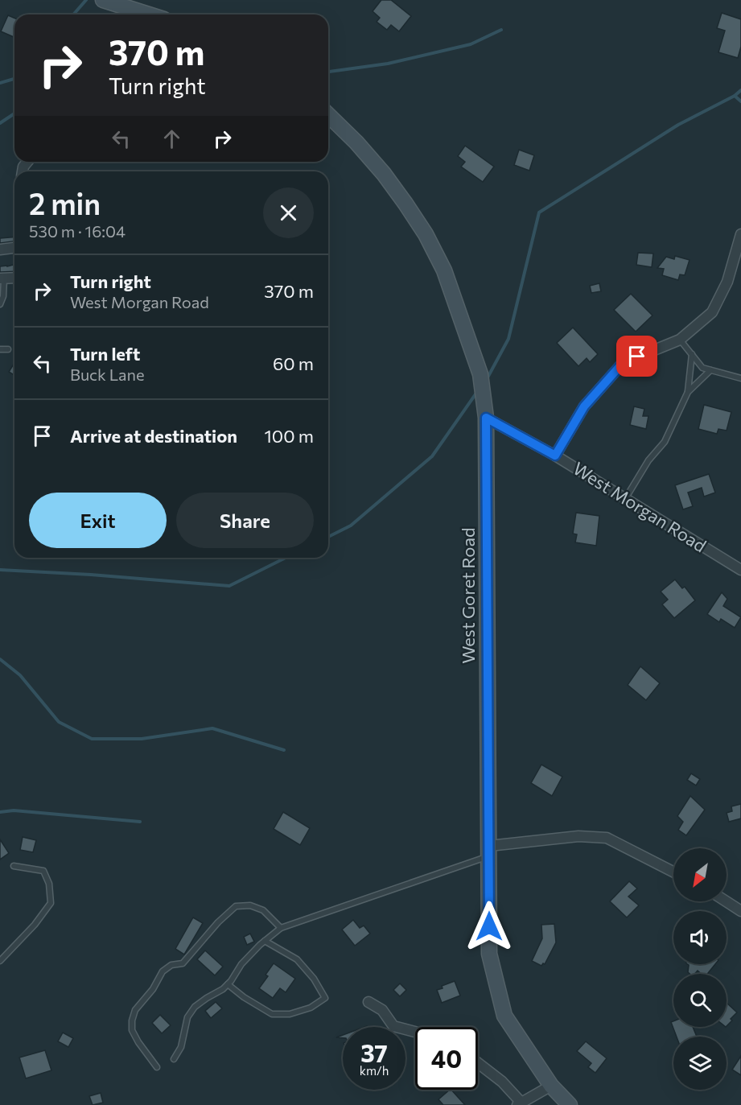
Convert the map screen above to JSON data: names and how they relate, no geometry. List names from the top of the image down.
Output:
{
  "streets": {
    "street": ["West Morgan Road", "West Goret Road"]
  },
  "crossings": [
    ["West Morgan Road", "West Goret Road"]
  ],
  "north": "bottom left",
  "page": {
    "turn": ["370 m", "Turn right"],
    "heading": ["2 min", "530 m · 16:04"],
    "list": [
      {
        "name": "Turn right",
        "note": "West Morgan Road",
        "value": "370 m"
      },
      {
        "name": "Turn left",
        "note": "Buck Lane",
        "value": "60 m"
      },
      {
        "name": "Arrive at destination",
        "value": "100 m"
      }
    ],
    "buttons": ["Exit", "Share"],
    "speed": "37 km/h",
    "limit": "40"
  }
}
